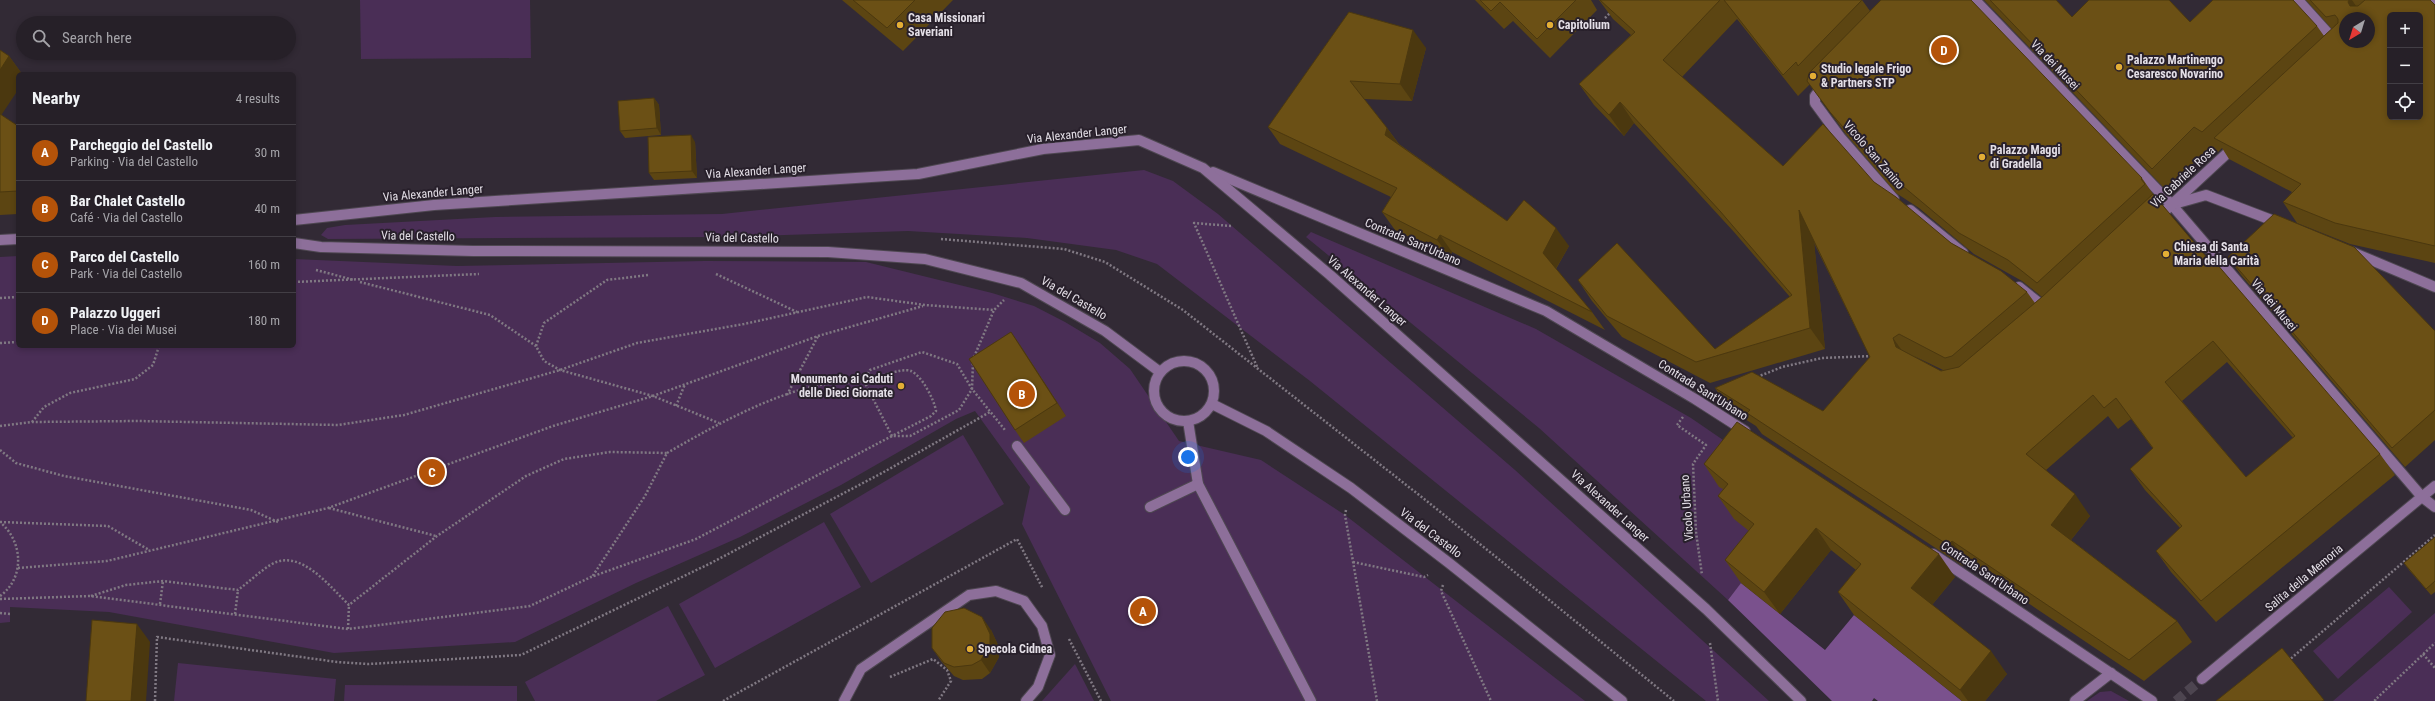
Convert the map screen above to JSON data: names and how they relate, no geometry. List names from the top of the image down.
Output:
{
  "streets": {
    "street": [
      "Via dei Musei",
      "Via Alexander Langer",
      "Vicolo San Zanino",
      "Via Gabriele Rosa",
      "Via del Castello",
      "Contrada Sant'Urbano",
      "Salita della Memoria"
    ],
    "path": ["Vicolo Urbano"]
  },
  "crossings": [
    ["Via dei Musei", "Via Gabriele Rosa"],
    ["Via dei Musei", "Salita della Memoria"],
    ["Via Alexander Langer", "Contrada Sant'Urbano"],
    ["Via Alexander Langer", "Vicolo Urbano"]
  ],
  "places": [
    "Casa Missionari Saveriani",
    "Capitolium",
    "Palazzo Martinengo Cesaresco Novarino",
    "Studio legale Frigo & Partners STP",
    "Palazzo Maggi di Gradella",
    "Chiesa di Santa Maria della Carità",
    "Monumento ai Caduti delle Dieci Giornate",
    "Specola Cidnea"
  ],
  "north": "bottom left",
  "page": {
    "map_buttons": ["+", "−"],
    "search": "Search here",
    "pins": [
      "D",
      "B",
      "C",
      "A"
    ],
    "heading": ["Nearby", "4 results"],
    "list": [
      {
        "mark": "A",
        "name": "Parcheggio del Castello",
        "note": "Parking · Via del Castello",
        "value": "30 m"
      },
      {
        "mark": "B",
        "name": "Bar Chalet Castello",
        "note": "Café · Via del Castello",
        "value": "40 m"
      },
      {
        "mark": "C",
        "name": "Parco del Castello",
        "note": "Park · Via del Castello",
        "value": "160 m"
      },
      {
        "mark": "D",
        "name": "Palazzo Uggeri",
        "note": "Place · Via dei Musei",
        "value": "180 m"
      }
    ]
  }
}
